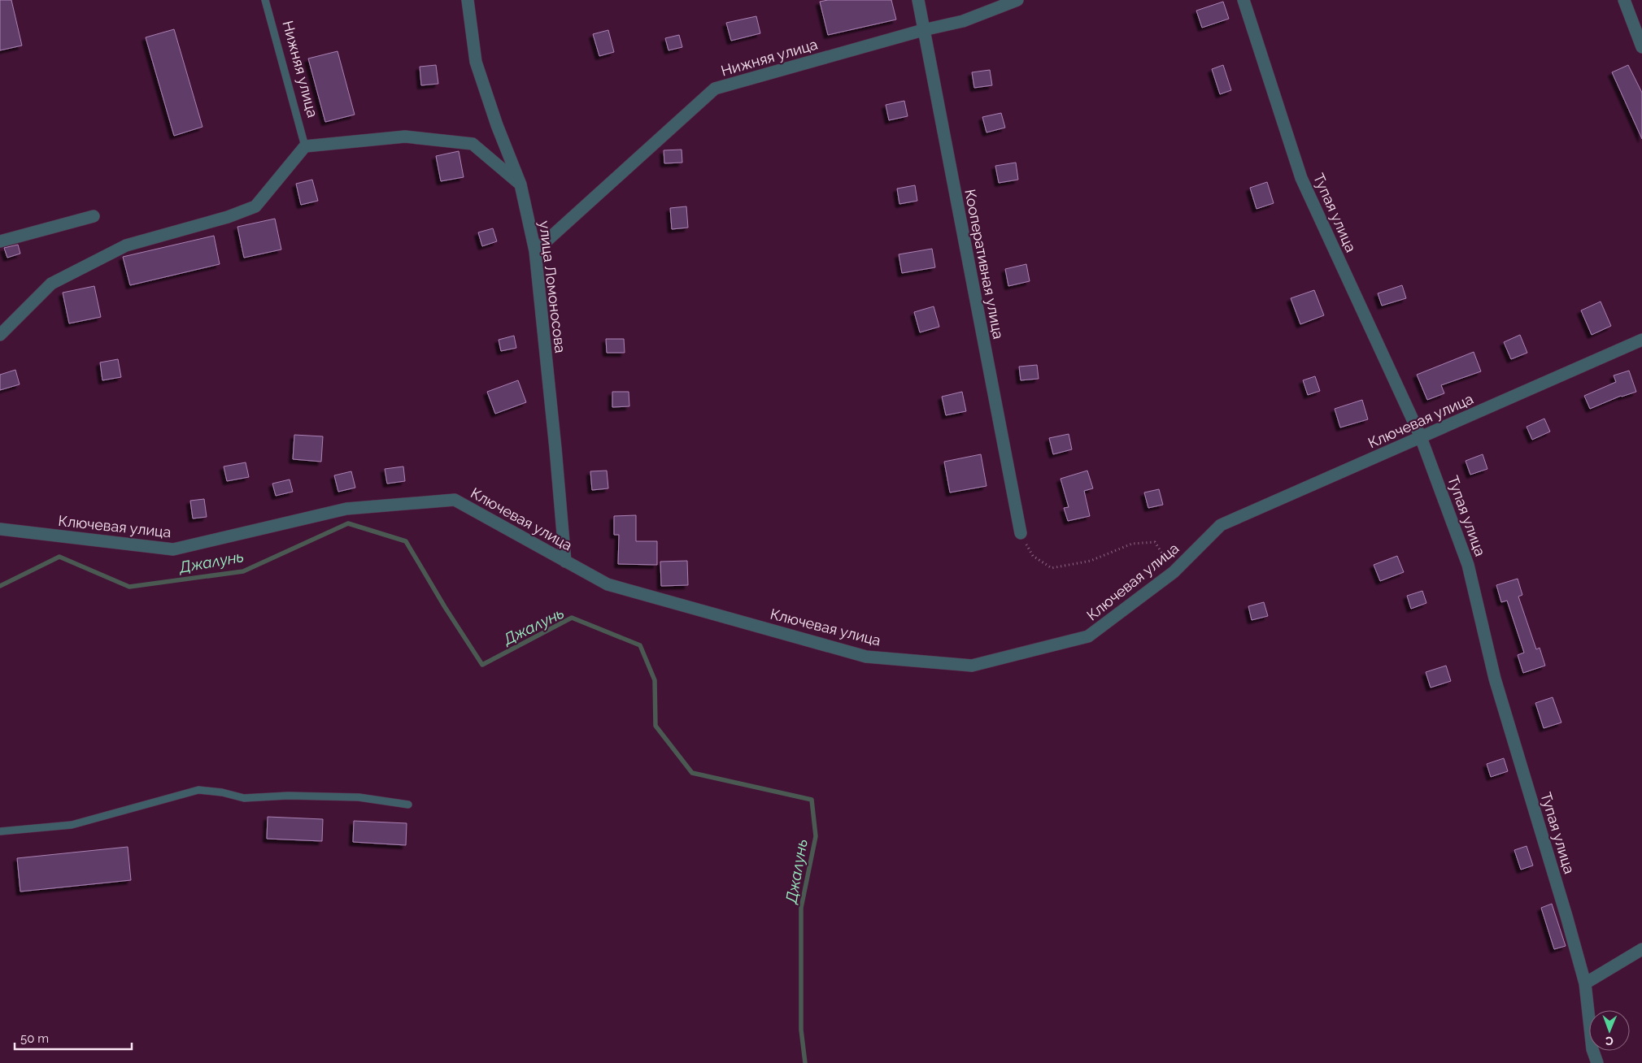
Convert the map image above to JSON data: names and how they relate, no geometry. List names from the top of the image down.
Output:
{
  "streets": {
    "street": [
      "Нижняя улица",
      "Тупая улица",
      "Кооперативная улица",
      "улица Ломоносова",
      "Ключевая улица"
    ]
  },
  "crossings": [
    ["Нижняя улица", "Кооперативная улица"],
    ["Нижняя улица", "улица Ломоносова"],
    ["Тупая улица", "Ключевая улица"],
    ["улица Ломоносова", "Ключевая улица"]
  ],
  "water": ["Джалунь"],
  "scale_bar": "50 m",
  "north": "bottom"
}
